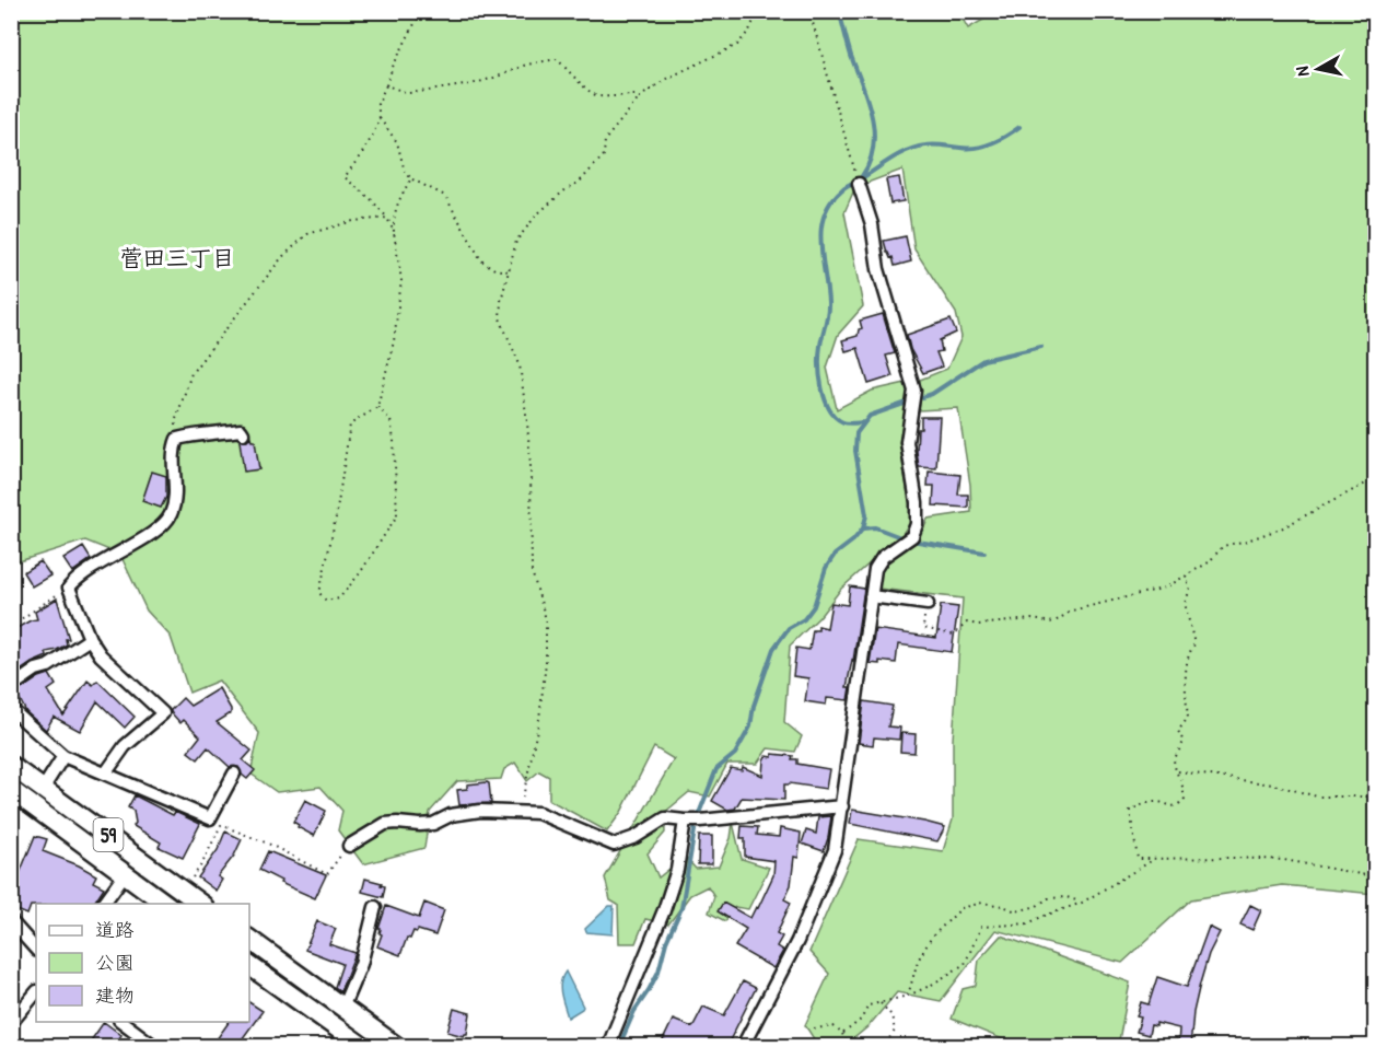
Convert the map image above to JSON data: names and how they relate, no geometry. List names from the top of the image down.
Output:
{
  "streets": {
    "main road": ["59"]
  },
  "districts": ["菅田三丁目"],
  "legend": ["道路", "公園", "建物"],
  "north": "left"
}
